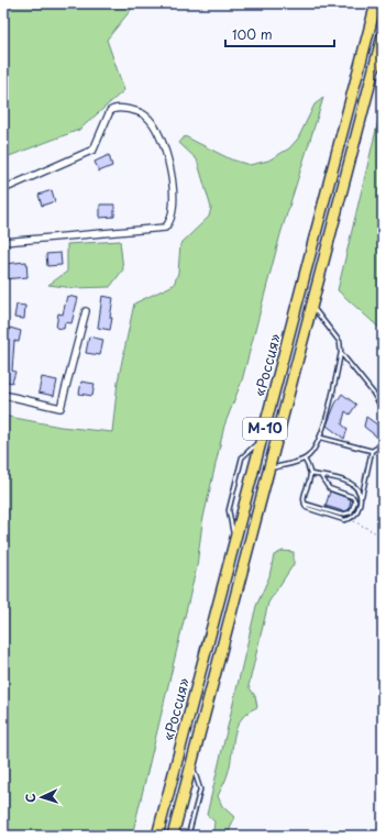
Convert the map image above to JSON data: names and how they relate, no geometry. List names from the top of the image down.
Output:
{
  "streets": {
    "highway": ["«Россия»", "М-10"]
  },
  "scale_bar": "100 m",
  "north": "left"
}
